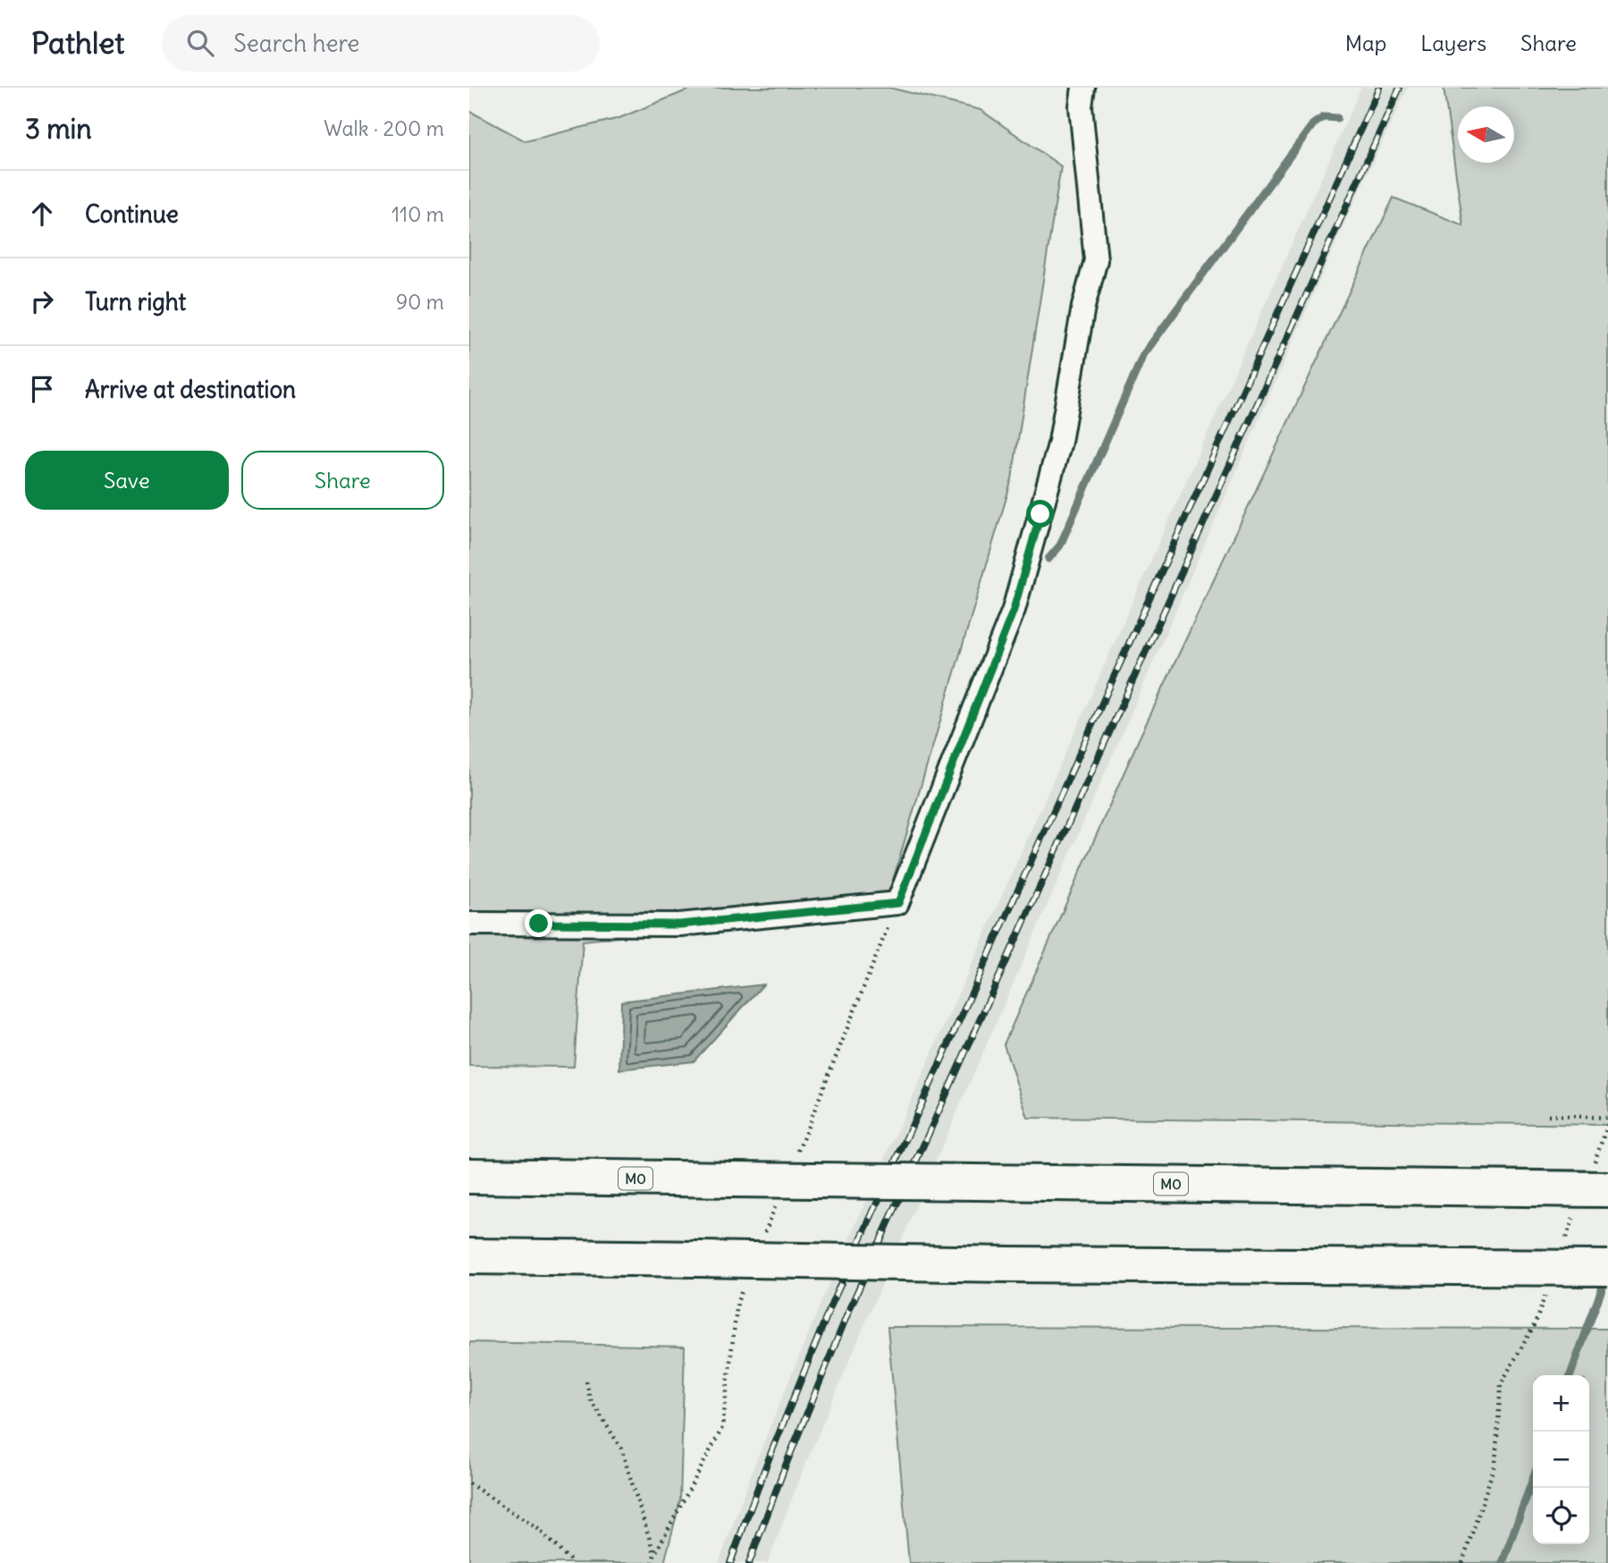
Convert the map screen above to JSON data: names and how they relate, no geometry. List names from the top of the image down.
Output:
{
  "streets": {
    "highway": ["M0"]
  },
  "north": "left",
  "page": {
    "header": "Pathlet",
    "search": "Search here",
    "nav": ["Map", "Layers", "Share"],
    "heading": ["3 min", "Walk · 200 m"],
    "list": [
      ["Continue", "110 m"],
      ["Turn right", "90 m"],
      "Arrive at destination"
    ],
    "buttons": ["Save", "Share"],
    "map_buttons": ["+", "−"]
  }
}
